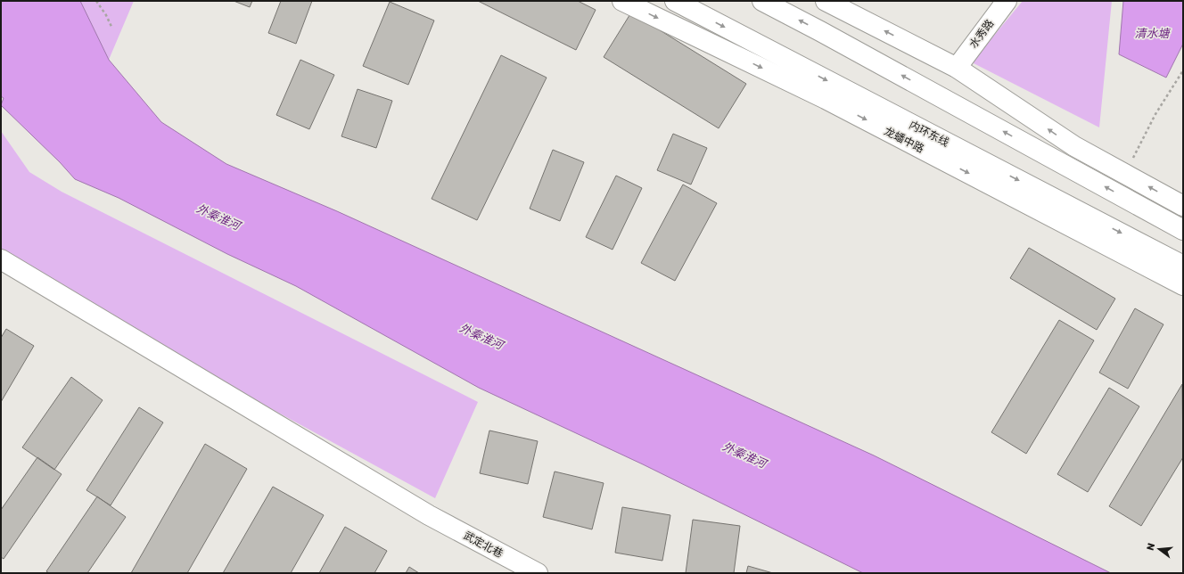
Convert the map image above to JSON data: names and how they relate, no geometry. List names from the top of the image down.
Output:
{
  "streets": {
    "main road": [
      "水秀路",
      "内环东线",
      "龙蟠中路",
      "武定北巷"
    ]
  },
  "water": ["清水塘", "外秦淮河"],
  "north": "left"
}
